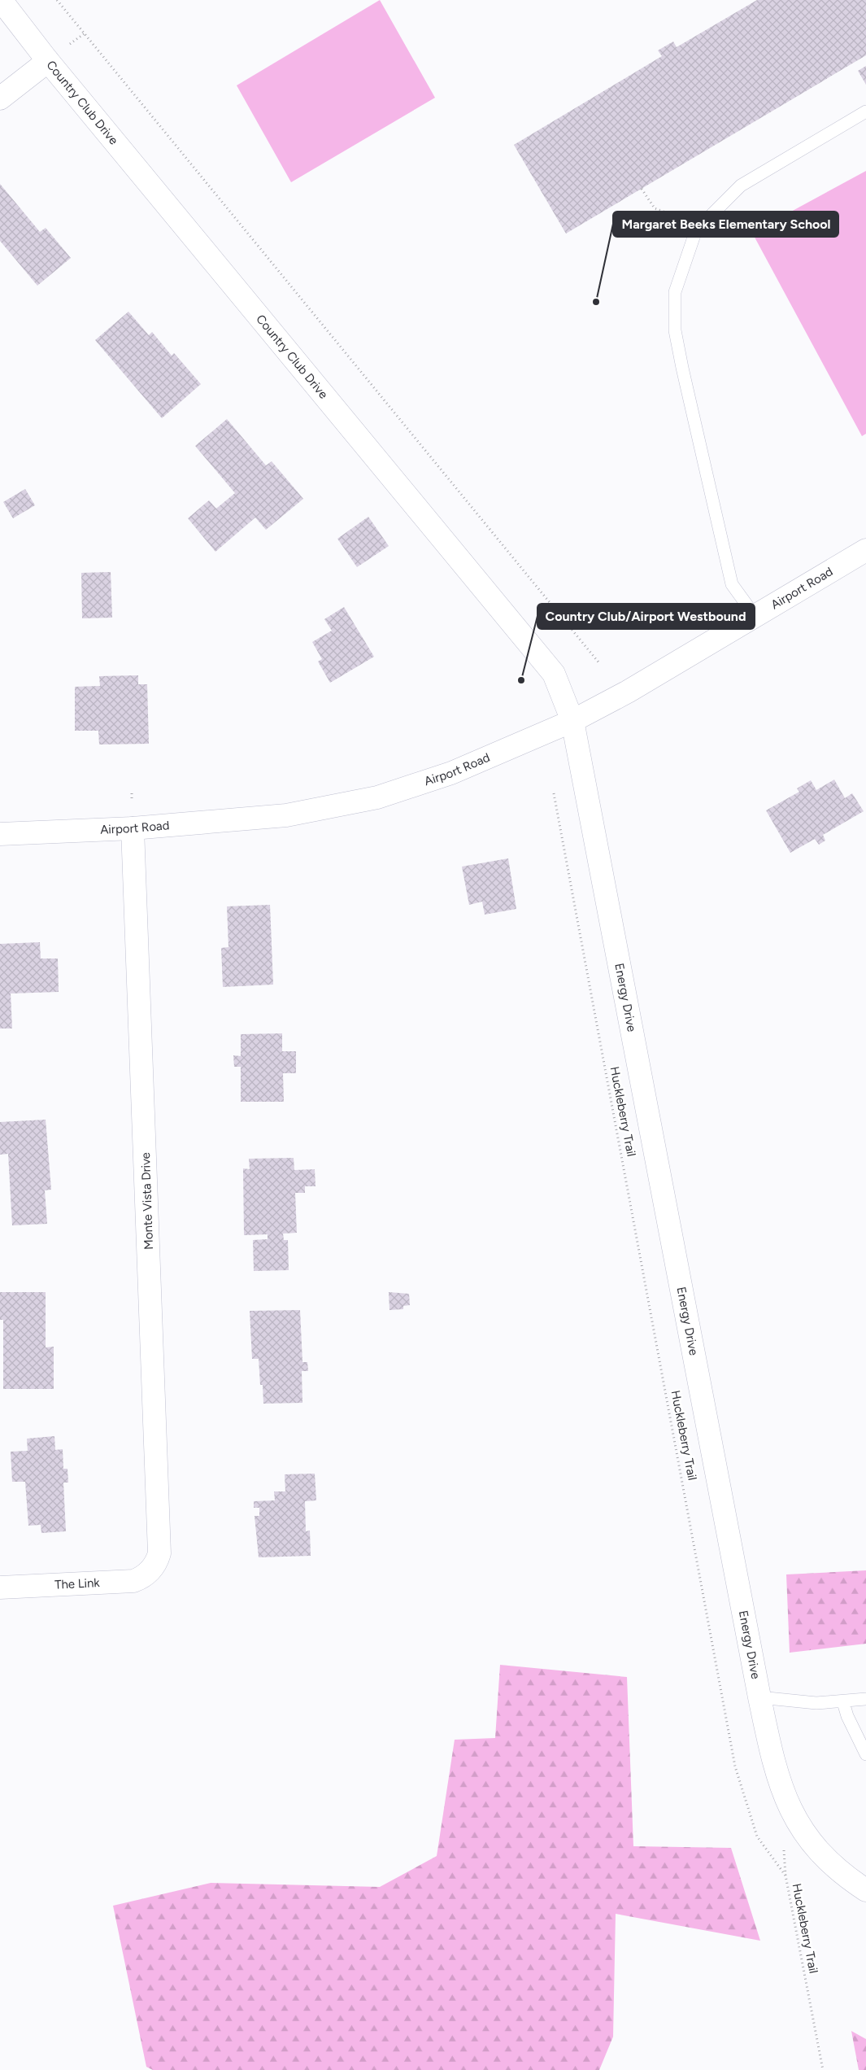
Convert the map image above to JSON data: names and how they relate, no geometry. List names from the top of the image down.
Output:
{
  "streets": {
    "street": [
      "Country Club Drive",
      "Airport Road",
      "Energy Drive",
      "Monte Vista Drive",
      "The Link"
    ],
    "path": ["Huckleberry Trail"]
  },
  "crossings": [
    ["Country Club Drive", "Airport Road"],
    ["Country Club Drive", "Energy Drive"],
    ["Airport Road", "Energy Drive"],
    ["Airport Road", "Monte Vista Drive"],
    ["Monte Vista Drive", "The Link"]
  ],
  "places": ["Margaret Beeks Elementary School", "Country Club/Airport Westbound"]
}
